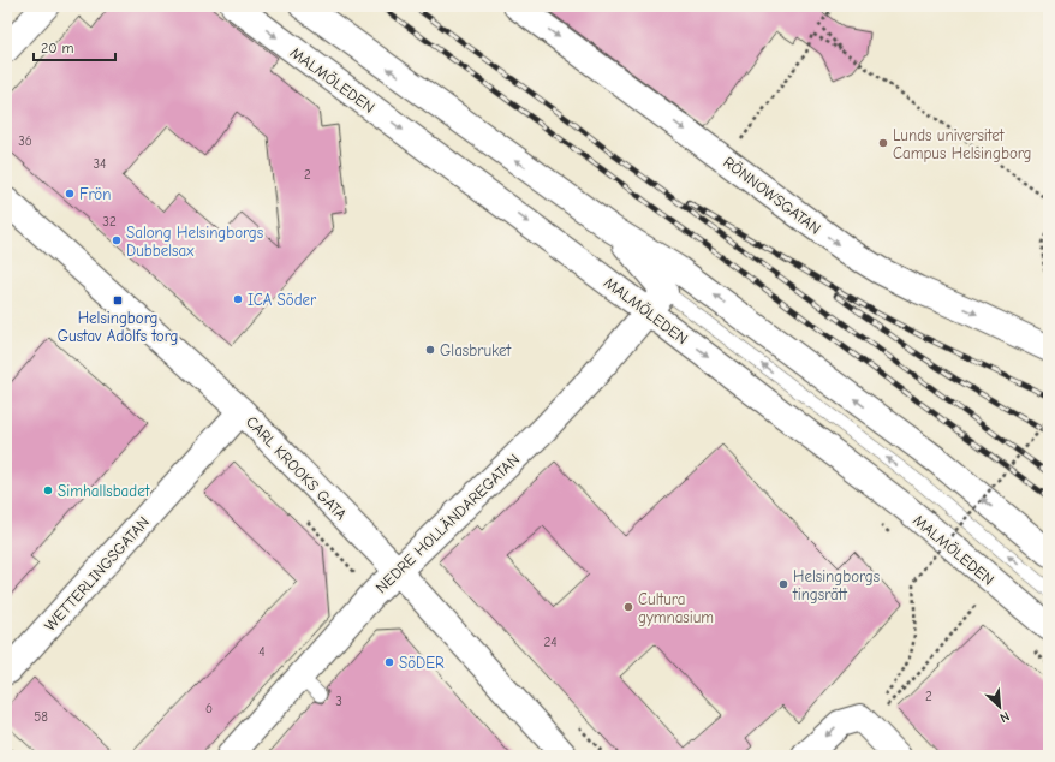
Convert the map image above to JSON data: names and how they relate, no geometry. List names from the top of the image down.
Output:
{
  "streets": {
    "street": [
      "MALMÖLEDEN",
      "RÖNNOWSGATAN",
      "CARL KROOKS GATA",
      "NEDRE HOLLÄNDAREGATAN",
      "WETTERLINGSGATAN"
    ]
  },
  "crossings": [
    ["MALMÖLEDEN", "NEDRE HOLLÄNDAREGATAN"],
    ["CARL KROOKS GATA", "NEDRE HOLLÄNDAREGATAN"],
    ["CARL KROOKS GATA", "WETTERLINGSGATAN"]
  ],
  "one_way": ["RÖNNOWSGATAN"],
  "places": {
    "other": [
      "Lunds universitet Campus Helsingborg",
      "Frön",
      "Salong Helsingborgs Dubbelsax",
      "ICA Söder",
      "Glasbruket",
      "Simhallsbadet",
      "Helsingborgs tingsrätt",
      "Cultura gymnasium",
      "SöDER"
    ],
    "transit": ["Helsingborg Gustav Adolfs torg"]
  },
  "house_numbers": [
    "36",
    "34",
    "2",
    "32",
    "24",
    "4",
    "2",
    "3",
    "6",
    "58"
  ],
  "scale_bar": "20 m",
  "north": "bottom right"
}
